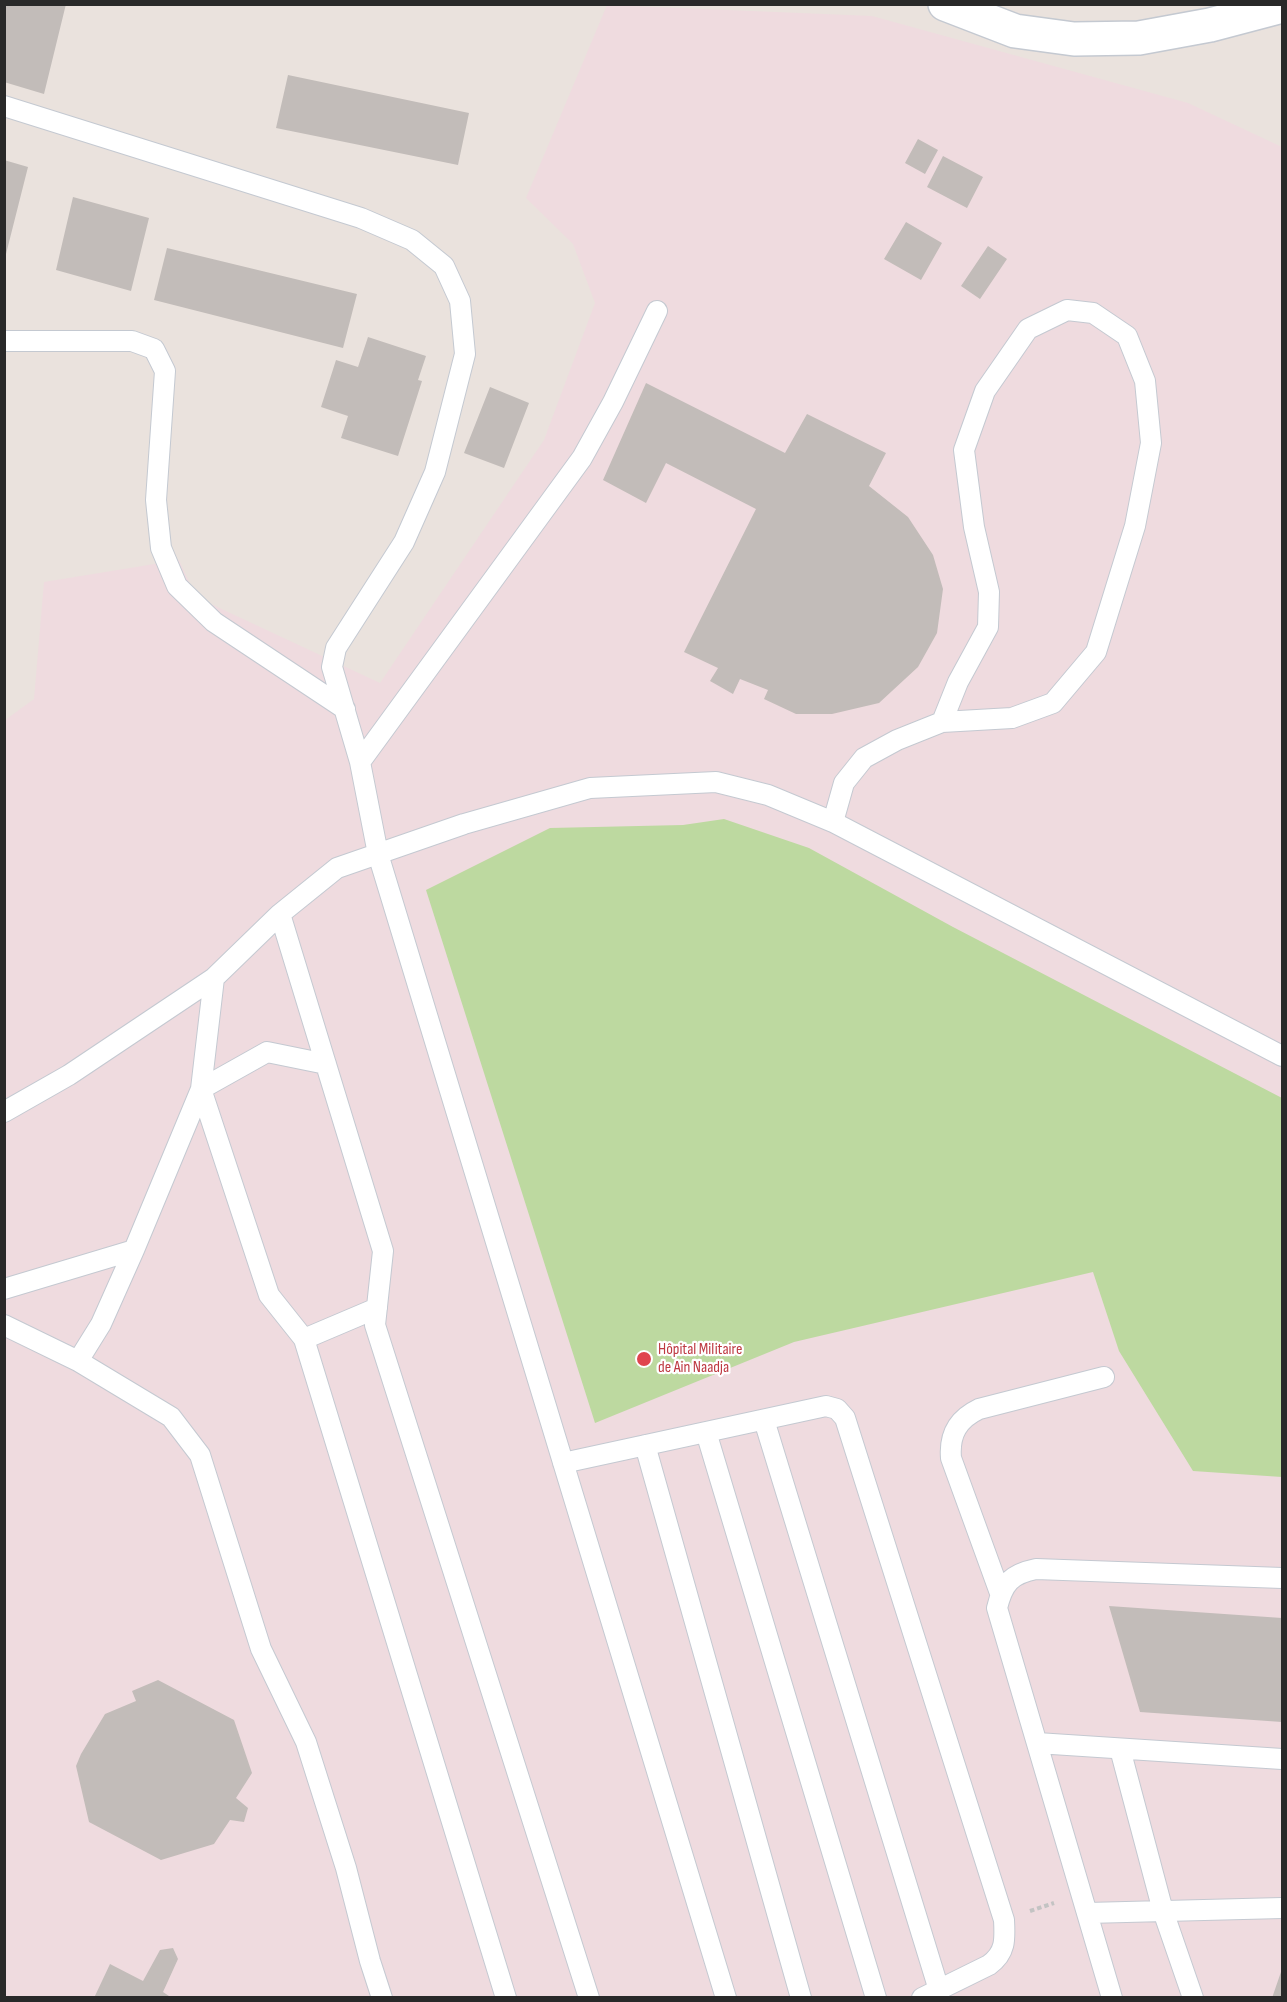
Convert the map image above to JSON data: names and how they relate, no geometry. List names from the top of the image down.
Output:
{
  "places": ["Hôpital Militaire de Ain Naadja"]
}
